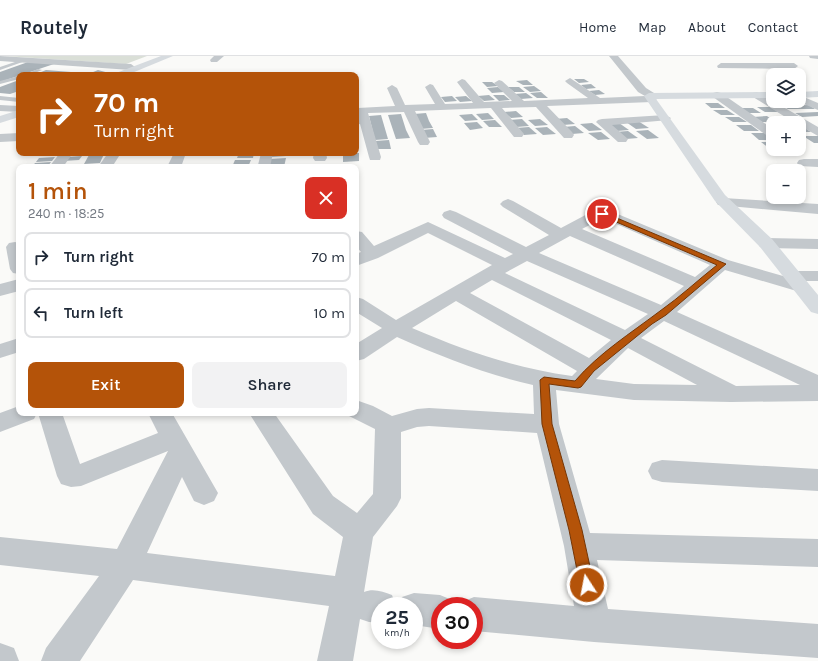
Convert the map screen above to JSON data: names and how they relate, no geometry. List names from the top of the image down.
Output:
{
  "page": {
    "header": "Routely",
    "nav": [
      "Home",
      "Map",
      "About",
      "Contact"
    ],
    "map_buttons": ["+", "−"],
    "turn": ["70 m", "Turn right"],
    "heading": ["1 min", "240 m · 18:25"],
    "list": [
      {
        "name": "Turn right",
        "value": "70 m"
      },
      {
        "name": "Turn left",
        "value": "10 m"
      }
    ],
    "buttons": ["Exit", "Share"],
    "speed": "25 km/h",
    "limit": "30"
  }
}
